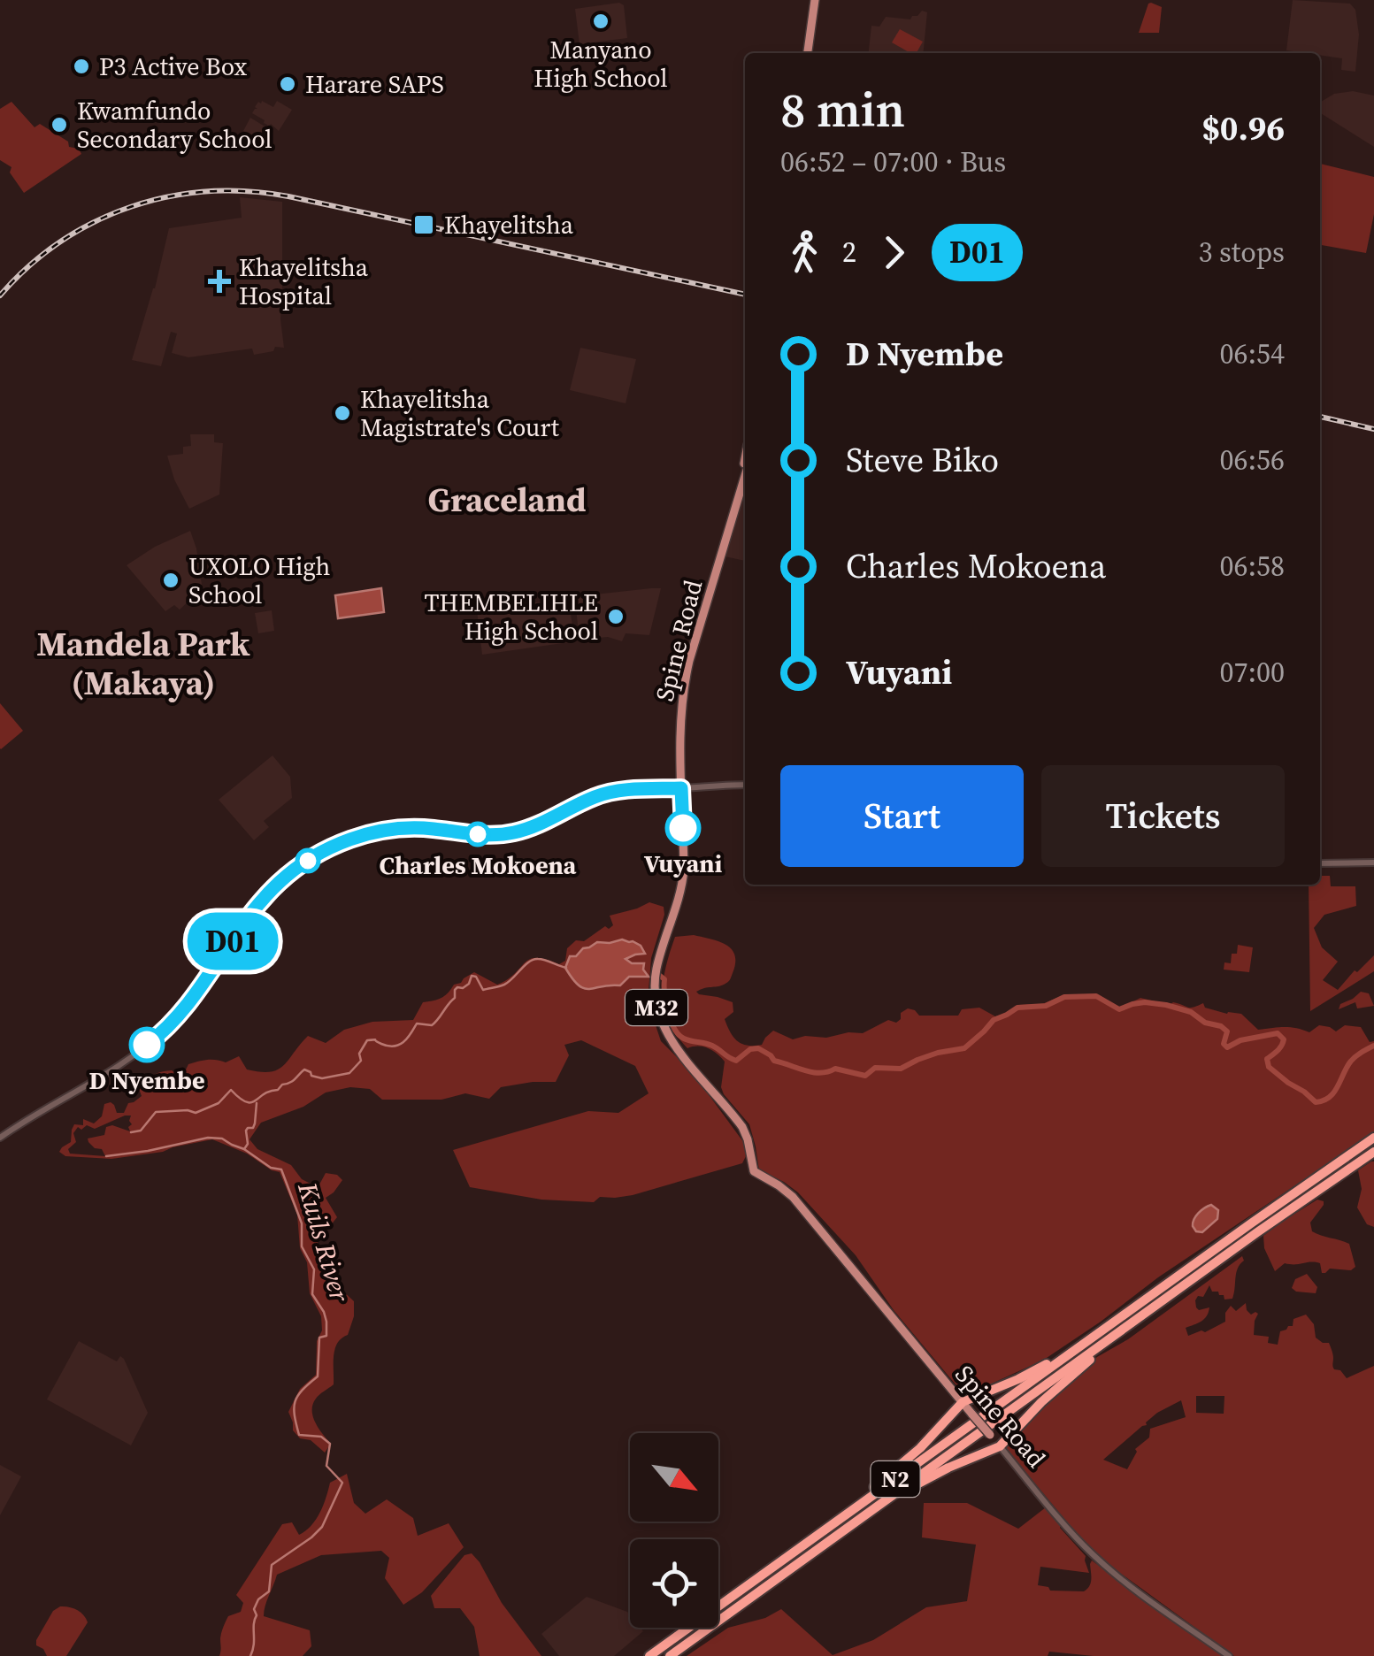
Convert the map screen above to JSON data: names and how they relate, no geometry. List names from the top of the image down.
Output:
{
  "streets": {
    "highway": ["N2"],
    "main road": ["Spine Road", "M32"]
  },
  "districts": ["Graceland", "Mandela Park (Makaya)"],
  "water": ["Kuils River"],
  "places": {
    "other": [
      "Manyano High School",
      "P3 Active Box",
      "Harare SAPS",
      "Kwamfundo Secondary School",
      "Khayelitsha Magistrate's Court",
      "UXOLO High School",
      "THEMBELIHLE High School",
      "Vuyani",
      "Charles Mokoena",
      "D Nyembe"
    ],
    "transit": ["Khayelitsha"],
    "health": ["Khayelitsha Hospital"]
  },
  "lines": ["bus line D01"],
  "north": "bottom right",
  "page": {
    "on_map": "D01",
    "heading": ["8 min", "06:52 – 07:00 · Bus", "$0.96"],
    "legs": ["2", "D01", "3 stops"],
    "list": [
      {
        "name": "D Nyembe",
        "value": "06:54"
      },
      {
        "name": "Steve Biko",
        "value": "06:56"
      },
      {
        "name": "Charles Mokoena",
        "value": "06:58"
      },
      {
        "name": "Vuyani",
        "value": "07:00"
      }
    ],
    "buttons": ["Start", "Tickets"]
  }
}
